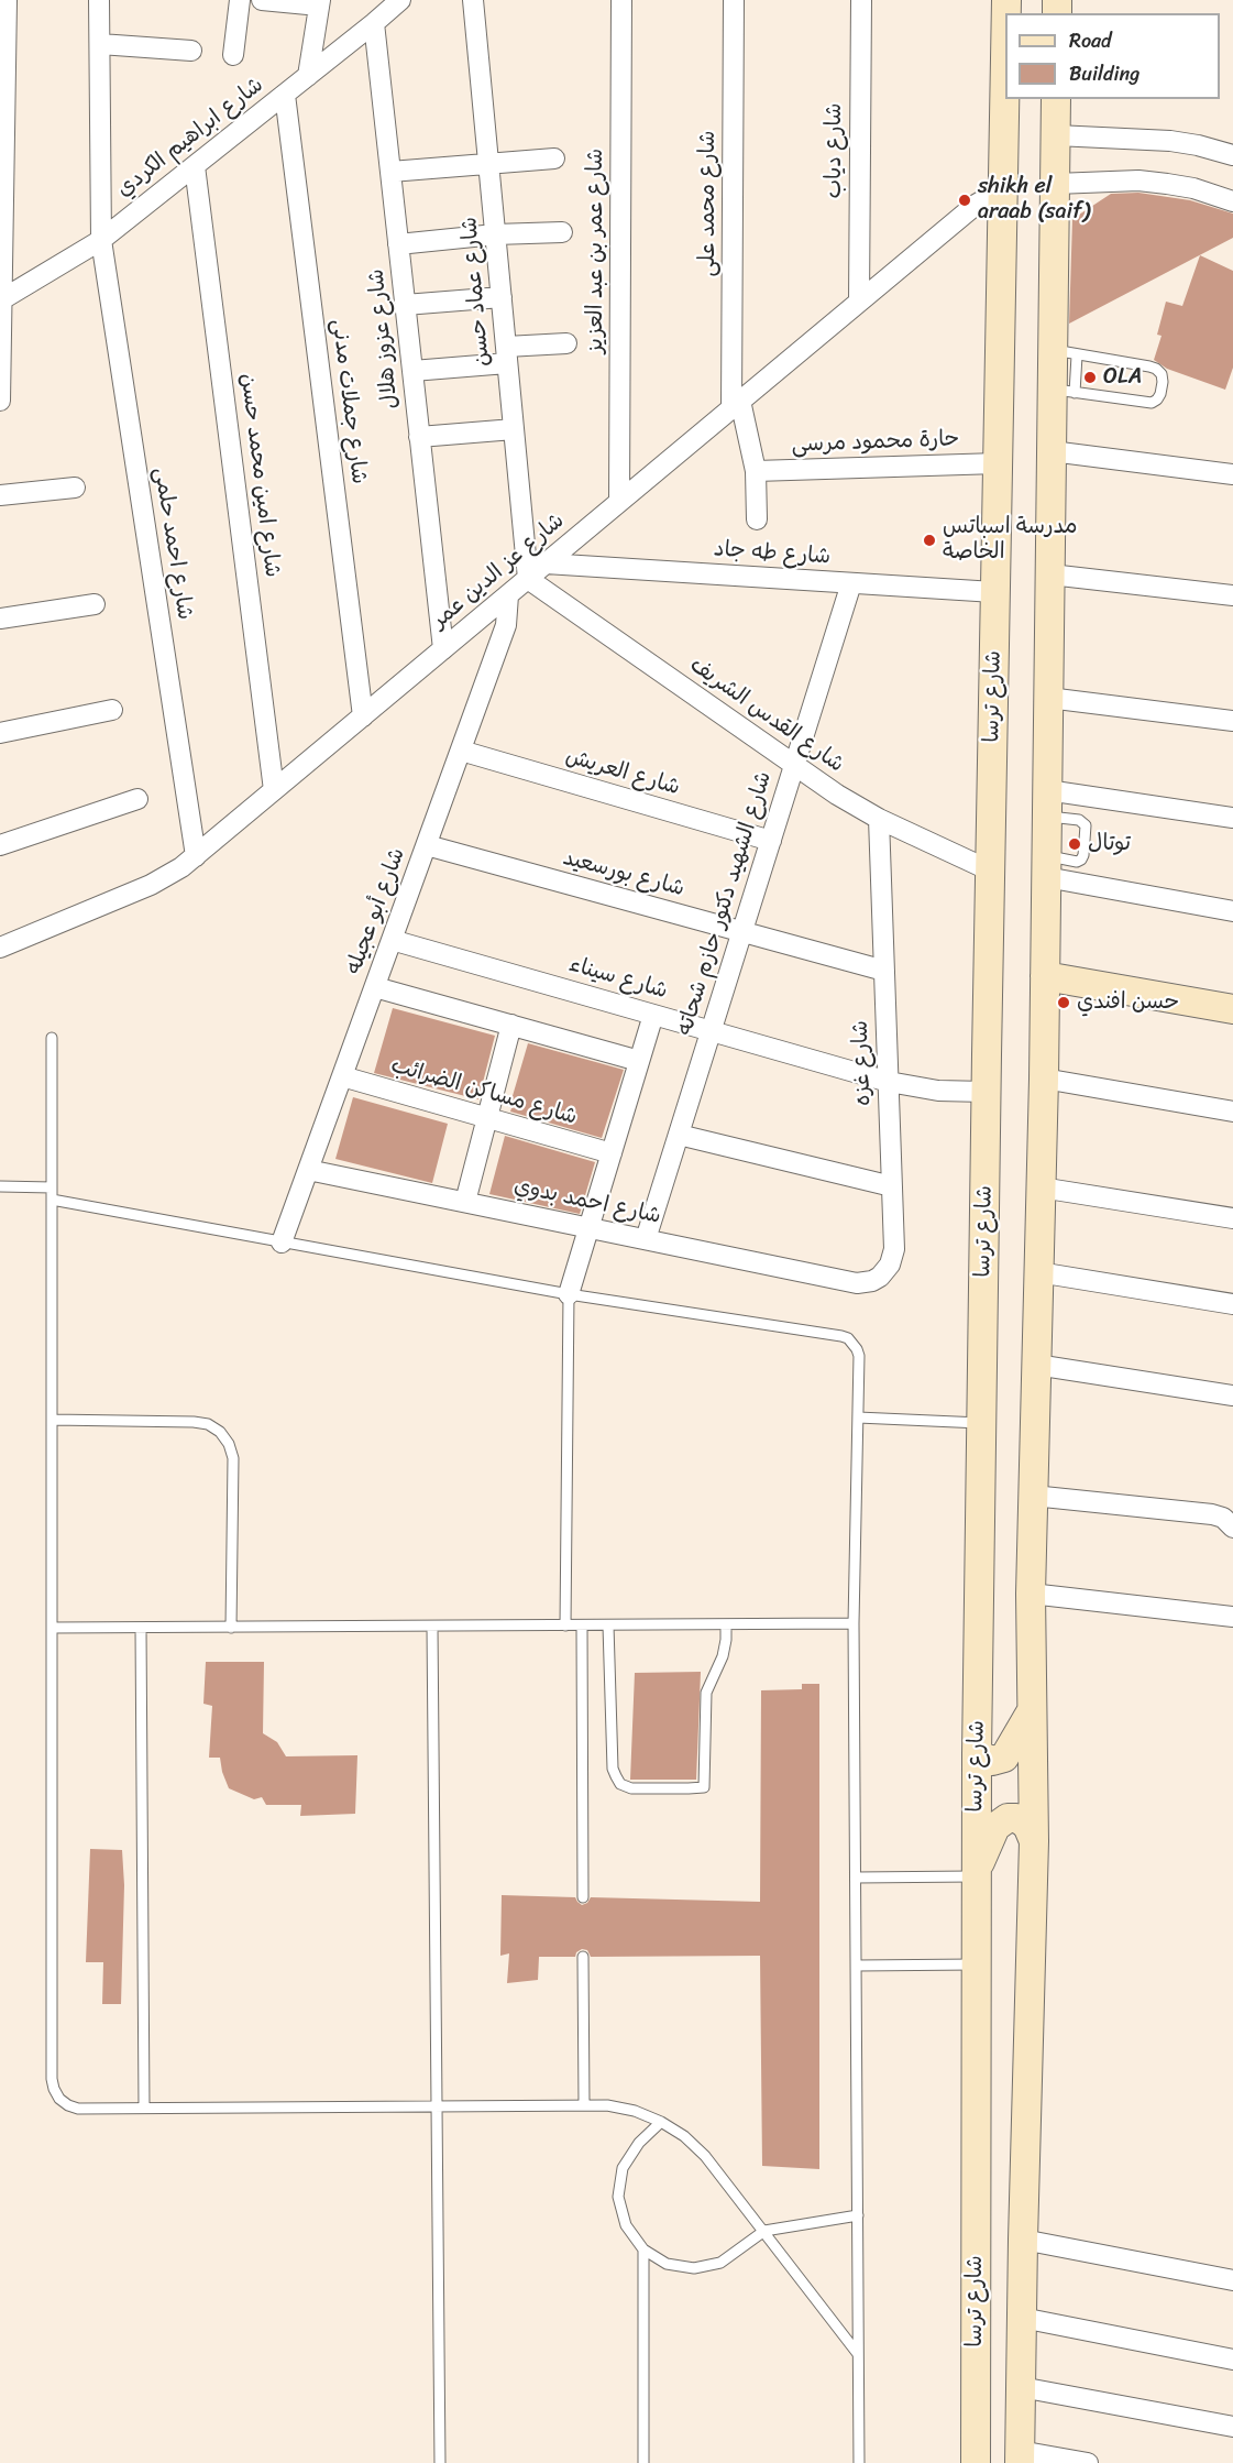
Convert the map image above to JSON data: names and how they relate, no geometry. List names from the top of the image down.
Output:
{
  "streets": {
    "main road": ["شارع ترسا"],
    "street": [
      "شارع ابراهيم الكردي",
      "شارع دياب",
      "شارع محمد على",
      "شارع عمر بن عبد العزيز",
      "شارع عماد حسن",
      "شارع عزوز هلال",
      "شارع جملات مدنى",
      "حارة محمود مرسى",
      "شارع امين محمد حسن",
      "شارع احمد حلمى",
      "شارع طه جاد",
      "شارع عز الدين عمر",
      "شارع القدس الشريف",
      "شارع العريش",
      "شارع بورسعيد",
      "شارع الشهيد دكتور حازم شحاته",
      "شارع أبو عجيله",
      "شارع سيناء",
      "شارع غزه",
      "شارع مساكن الضرائب",
      "شارع احمد بدوي"
    ]
  },
  "crossings": [
    ["شارع ابراهيم الكردي", "شارع عزوز هلال"],
    ["شارع ابراهيم الكردي", "شارع جملات مدنى"],
    ["شارع ابراهيم الكردي", "شارع امين محمد حسن"],
    ["شارع ابراهيم الكردي", "شارع احمد حلمى"],
    ["شارع دياب", "شارع عز الدين عمر"],
    ["شارع محمد على", "حارة محمود مرسى"],
    ["شارع محمد على", "شارع عز الدين عمر"],
    ["شارع عمر بن عبد العزيز", "شارع عز الدين عمر"],
    ["شارع عماد حسن", "شارع عز الدين عمر"],
    ["شارع عماد حسن", "شارع القدس الشريف"],
    ["شارع عزوز هلال", "شارع عز الدين عمر"],
    ["شارع جملات مدنى", "شارع عز الدين عمر"],
    ["حارة محمود مرسى", "شارع ترسا"],
    ["شارع امين محمد حسن", "شارع عز الدين عمر"],
    ["شارع احمد حلمى", "شارع عز الدين عمر"],
    ["شارع طه جاد", "شارع عز الدين عمر"],
    ["شارع طه جاد", "شارع ترسا"],
    ["شارع طه جاد", "شارع الشهيد دكتور حازم شحاته"],
    ["شارع عز الدين عمر", "شارع ترسا"],
    ["شارع عز الدين عمر", "شارع القدس الشريف"],
    ["شارع عز الدين عمر", "شارع أبو عجيله"],
    ["شارع ترسا", "شارع القدس الشريف"],
    ["شارع ترسا", "شارع سيناء"],
    ["شارع القدس الشريف", "شارع الشهيد دكتور حازم شحاته"],
    ["شارع القدس الشريف", "شارع غزه"],
    ["شارع العريش", "شارع الشهيد دكتور حازم شحاته"],
    ["شارع العريش", "شارع أبو عجيله"],
    ["شارع بورسعيد", "شارع الشهيد دكتور حازم شحاته"],
    ["شارع بورسعيد", "شارع أبو عجيله"],
    ["شارع بورسعيد", "شارع غزه"],
    ["شارع الشهيد دكتور حازم شحاته", "شارع سيناء"],
    ["شارع الشهيد دكتور حازم شحاته", "شارع احمد بدوي"],
    ["شارع أبو عجيله", "شارع سيناء"],
    ["شارع أبو عجيله", "شارع مساكن الضرائب"],
    ["شارع أبو عجيله", "شارع احمد بدوي"],
    ["شارع سيناء", "شارع غزه"],
    ["شارع غزه", "شارع احمد بدوي"]
  ],
  "places": [
    "shikh el araab (saif)",
    "OLA",
    "مدرسة اسباتس الخاصة",
    "توتال",
    "حسن افندي"
  ],
  "legend": ["Road", "Building"]
}
